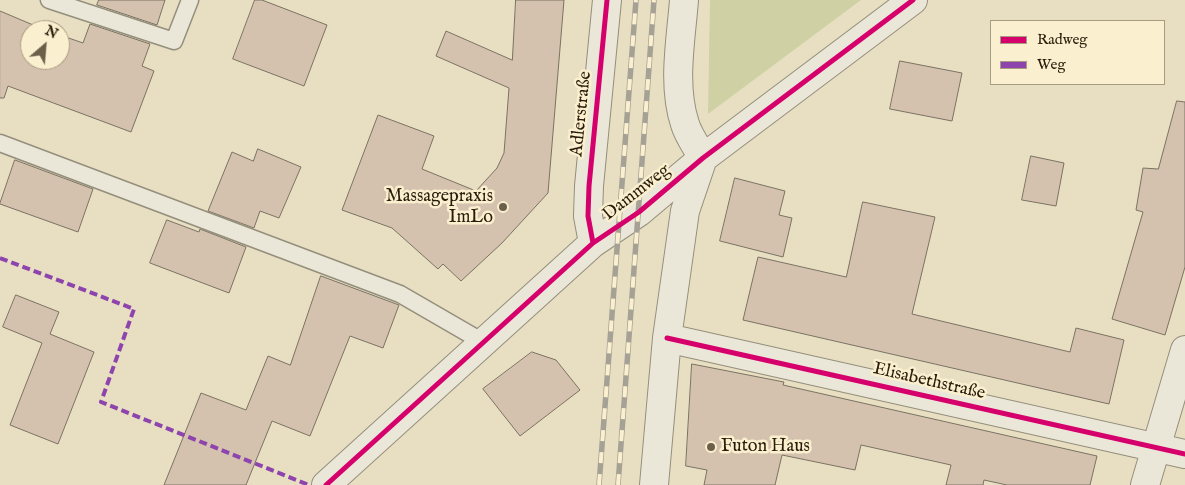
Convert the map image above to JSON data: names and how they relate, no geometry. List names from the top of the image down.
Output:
{
  "streets": {
    "street": ["Adlerstraße", "Dammweg", "Elisabethstraße"]
  },
  "crossings": [
    ["Adlerstraße", "Dammweg"]
  ],
  "places": ["Massagepraxis ImLo", "Futon Haus"],
  "legend": ["Radweg", "Weg"],
  "north": "top right"
}
